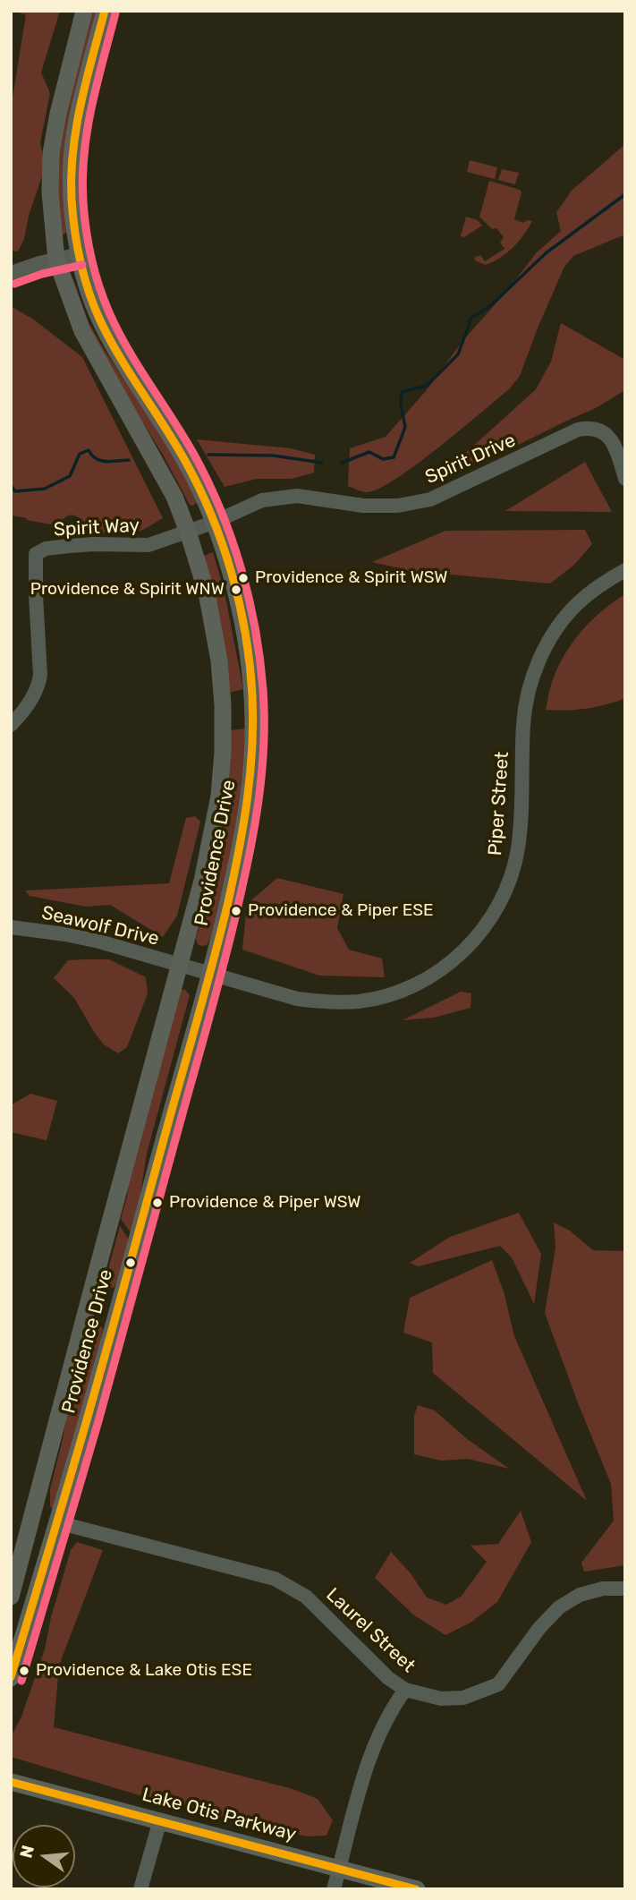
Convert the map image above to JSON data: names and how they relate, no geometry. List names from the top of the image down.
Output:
{
  "streets": {
    "main road": ["Providence Drive", "Lake Otis Parkway"],
    "street": [
      "Spirit Drive",
      "Spirit Way",
      "Piper Street",
      "Seawolf Drive",
      "Laurel Street"
    ]
  },
  "crossings": [
    ["Spirit Drive", "Spirit Way"],
    ["Spirit Drive", "Providence Drive"],
    ["Spirit Way", "Providence Drive"],
    ["Piper Street", "Providence Drive"],
    ["Piper Street", "Seawolf Drive"],
    ["Providence Drive", "Seawolf Drive"],
    ["Providence Drive", "Laurel Street"]
  ],
  "places": [
    "Providence & Spirit WSW",
    "Providence & Spirit WNW",
    "Providence & Piper ESE",
    "Providence & Piper WSW",
    "Providence & Lake Otis ESE"
  ],
  "north": "left"
}
